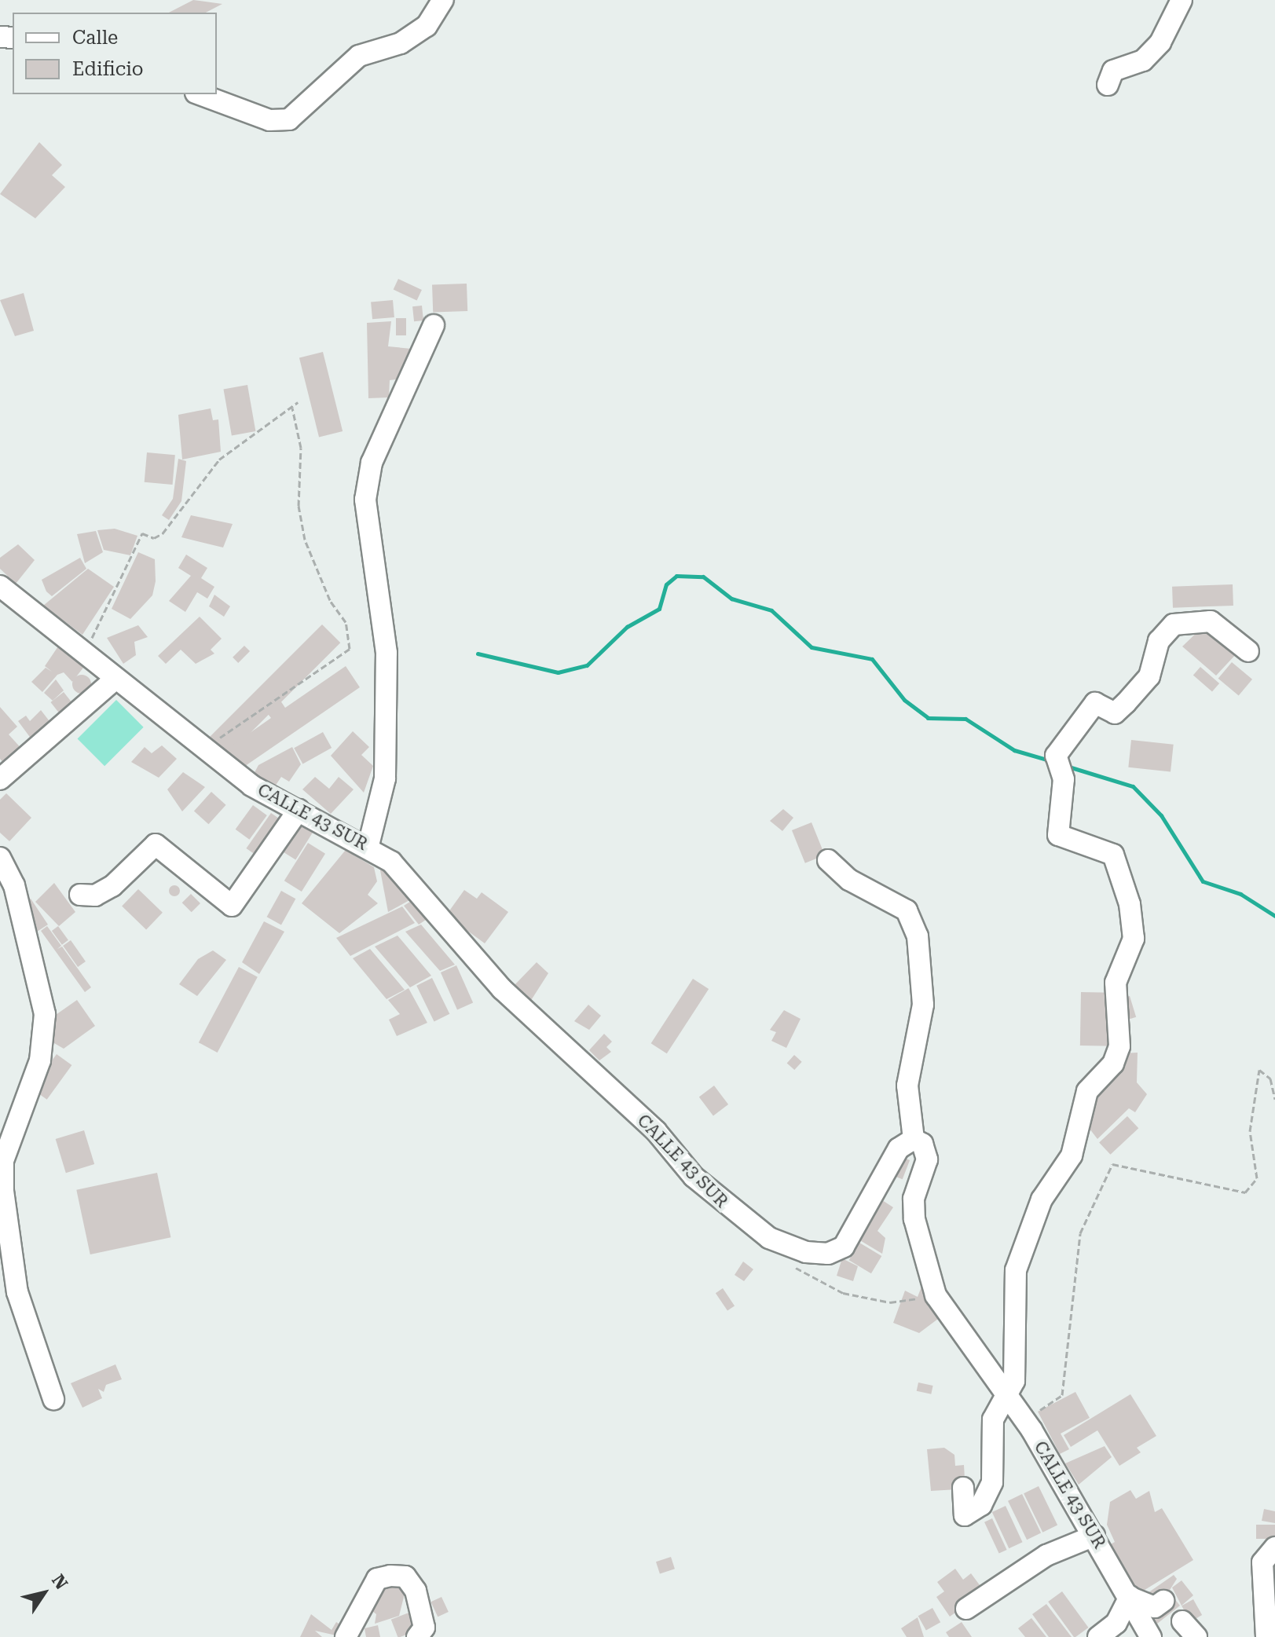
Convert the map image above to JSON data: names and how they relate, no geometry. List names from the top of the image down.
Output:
{
  "streets": {
    "street": ["CALLE 43 SUR"]
  },
  "legend": ["Calle", "Edificio"],
  "north": "top right"
}
